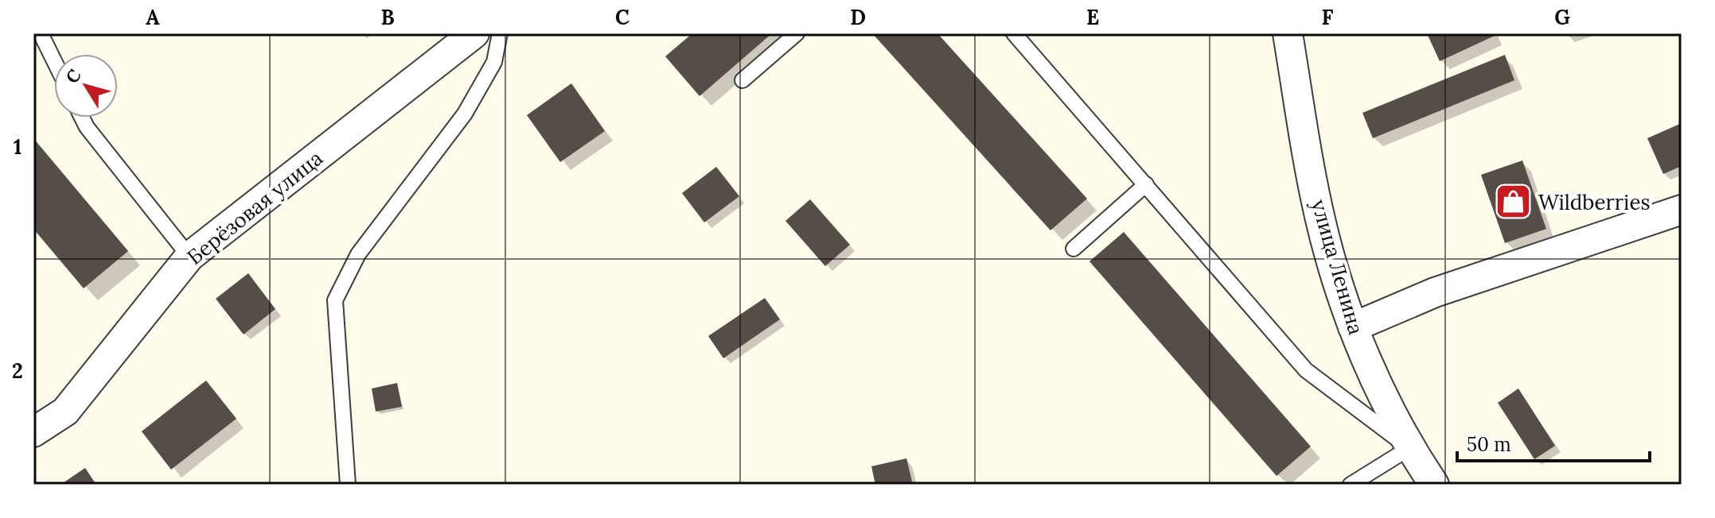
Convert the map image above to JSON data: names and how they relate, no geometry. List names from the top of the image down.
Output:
{
  "streets": {
    "street": ["Берёзовая улица", "улица Ленина"]
  },
  "places": {
    "shop": ["Wildberries"]
  },
  "scale_bar": "50 m",
  "north": "top left",
  "grid": {
    "columns": [
      "A",
      "B",
      "C",
      "D",
      "E",
      "F",
      "G"
    ],
    "rows": ["1", "2"]
  }
}
